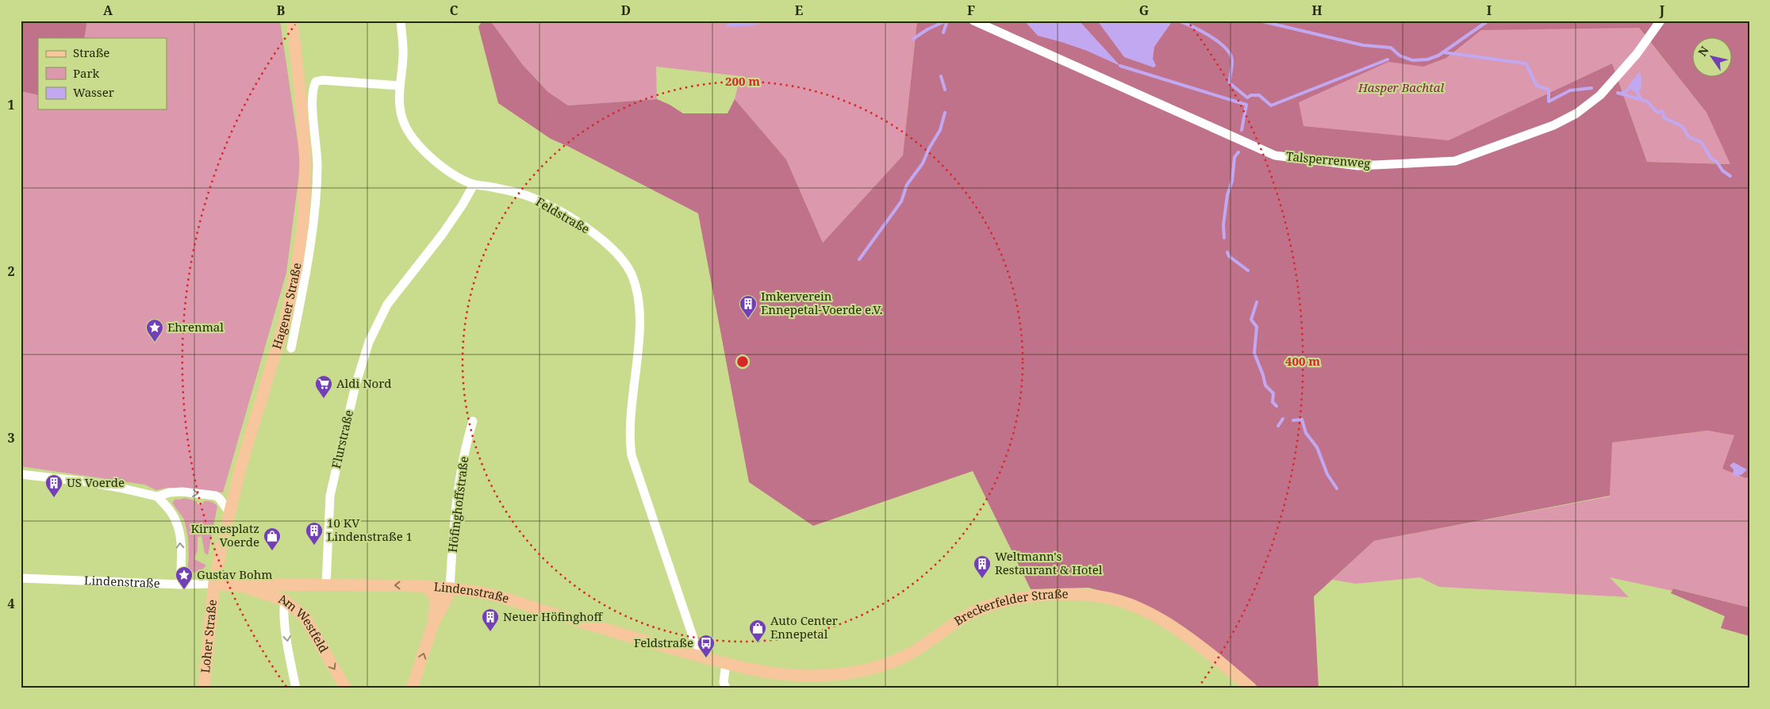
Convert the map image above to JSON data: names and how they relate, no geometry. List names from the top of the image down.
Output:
{
  "streets": {
    "main road": [
      "Hagener Straße",
      "Lindenstraße",
      "Breckerfelder Straße",
      "Am Westfeld",
      "Loher Straße"
    ],
    "street": [
      "Talsperrenweg",
      "Feldstraße",
      "Flurstraße",
      "Höfinghoffstraße"
    ]
  },
  "crossings": [
    ["Feldstraße", "Flurstraße"],
    ["Feldstraße", "Lindenstraße"],
    ["Hagener Straße", "Lindenstraße"],
    ["Hagener Straße", "Loher Straße"],
    ["Flurstraße", "Lindenstraße"],
    ["Höfinghoffstraße", "Lindenstraße"],
    ["Lindenstraße", "Breckerfelder Straße"],
    ["Lindenstraße", "Am Westfeld"],
    ["Lindenstraße", "Loher Straße"]
  ],
  "one_way": ["Am Westfeld"],
  "parks": ["Hasper Bachtal"],
  "places": {
    "building": [
      "Imkerverein Ennepetal-Voerde e.V.",
      "US Voerde",
      "10 KV Lindenstraße 1",
      "Weltmann's Restaurant & Hotel",
      "Neuer Höfinghoff"
    ],
    "place": ["Ehrenmal", "Gustav Bohm"],
    "supermarket": ["Aldi Nord"],
    "shop": ["Kirmesplatz Voerde", "Auto Center Ennepetal"],
    "bus stop": ["Feldstraße"]
  },
  "legend": ["Straße", "Park", "Wasser"],
  "north": "top left",
  "grid": {
    "columns": [
      "A",
      "B",
      "C",
      "D",
      "E",
      "F",
      "G",
      "H",
      "I",
      "J"
    ],
    "rows": [
      "1",
      "2",
      "3",
      "4"
    ]
  },
  "rings": ["200 m", "400 m"]
}
